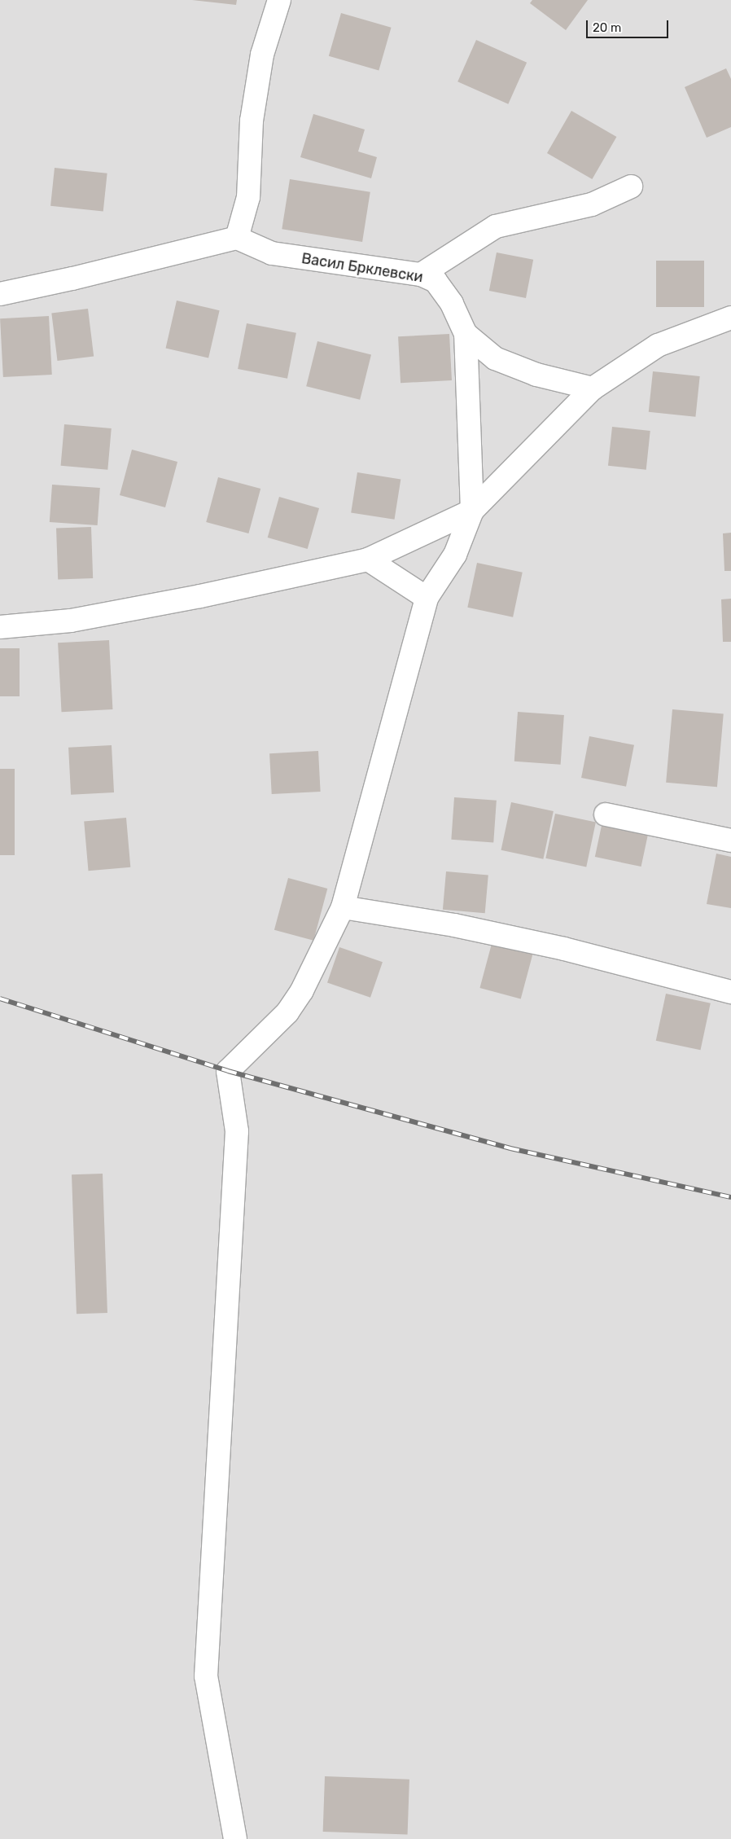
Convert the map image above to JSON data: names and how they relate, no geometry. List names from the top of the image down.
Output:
{
  "streets": {
    "street": ["Васил Брклевски"]
  },
  "scale_bar": "20 m"
}
